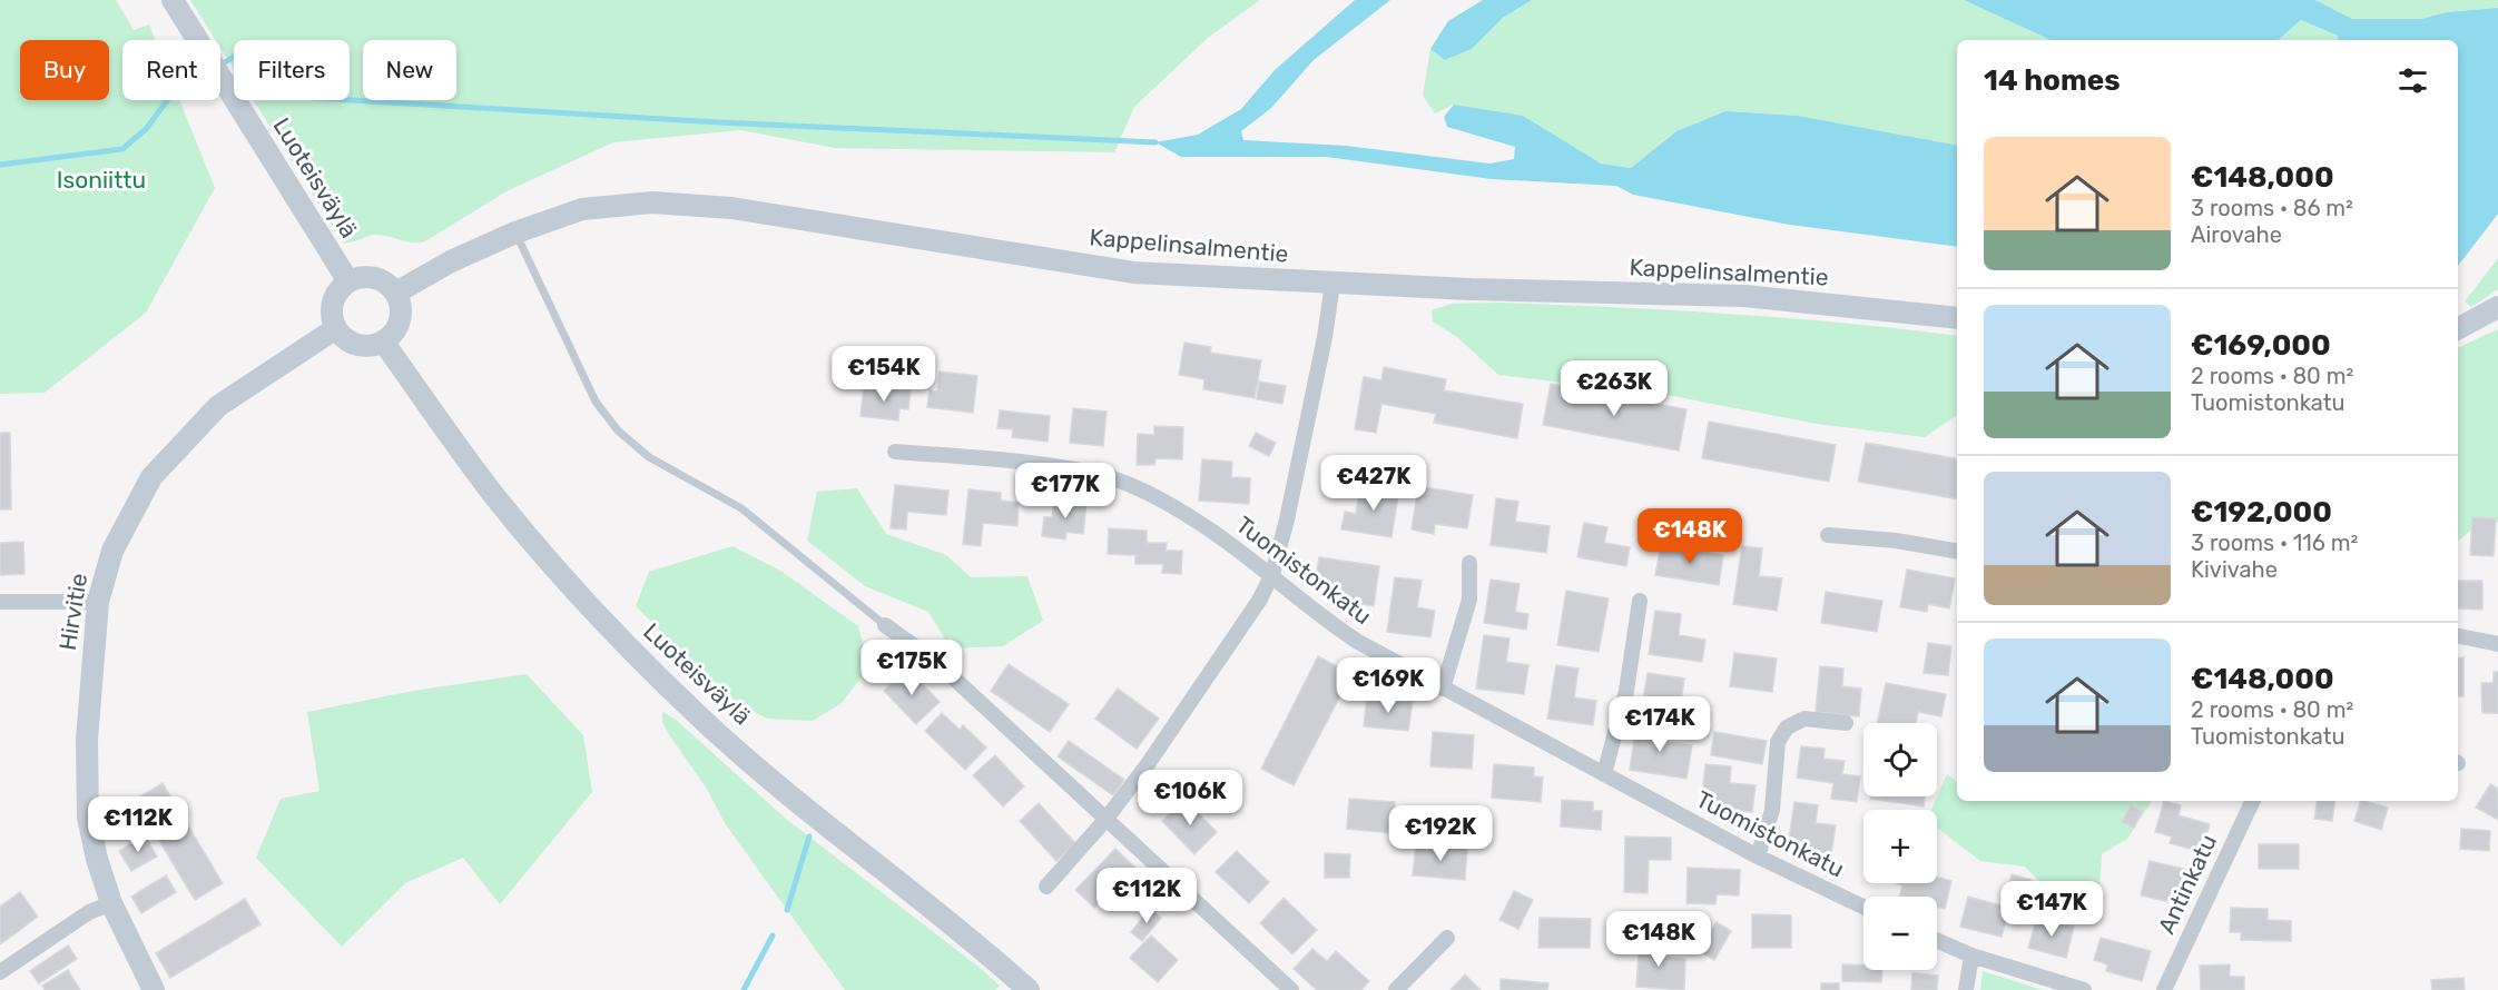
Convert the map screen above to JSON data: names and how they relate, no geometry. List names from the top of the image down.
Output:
{
  "streets": {
    "street": [
      "Luoteisväylä",
      "Kappelinsalmentie",
      "Tuomistonkatu",
      "Hirvitie",
      "Antinkatu"
    ]
  },
  "crossings": [
    ["Luoteisväylä", "Kappelinsalmentie"],
    ["Luoteisväylä", "Hirvitie"],
    ["Kappelinsalmentie", "Hirvitie"]
  ],
  "parks": ["Isoniittu"],
  "page": {
    "chip": [
      "Buy",
      "Rent",
      "Filters",
      "New"
    ],
    "heading": "14 homes",
    "list": [
      {
        "name": "€148,000",
        "note": "3 rooms · 86 m² · Airovahe"
      },
      {
        "name": "€169,000",
        "note": "2 rooms · 80 m² · Tuomistonkatu"
      },
      {
        "name": "€192,000",
        "note": "3 rooms · 116 m² · Kivivahe"
      },
      {
        "name": "€148,000",
        "note": "2 rooms · 80 m² · Tuomistonkatu"
      }
    ],
    "price": [
      "€154K",
      "€263K",
      "€427K",
      "€177K",
      "€148K",
      "€175K",
      "€169K",
      "€174K",
      "€106K",
      "€112K",
      "€192K",
      "€112K",
      "€147K",
      "€148K"
    ],
    "map_buttons": ["+", "−"]
  }
}
